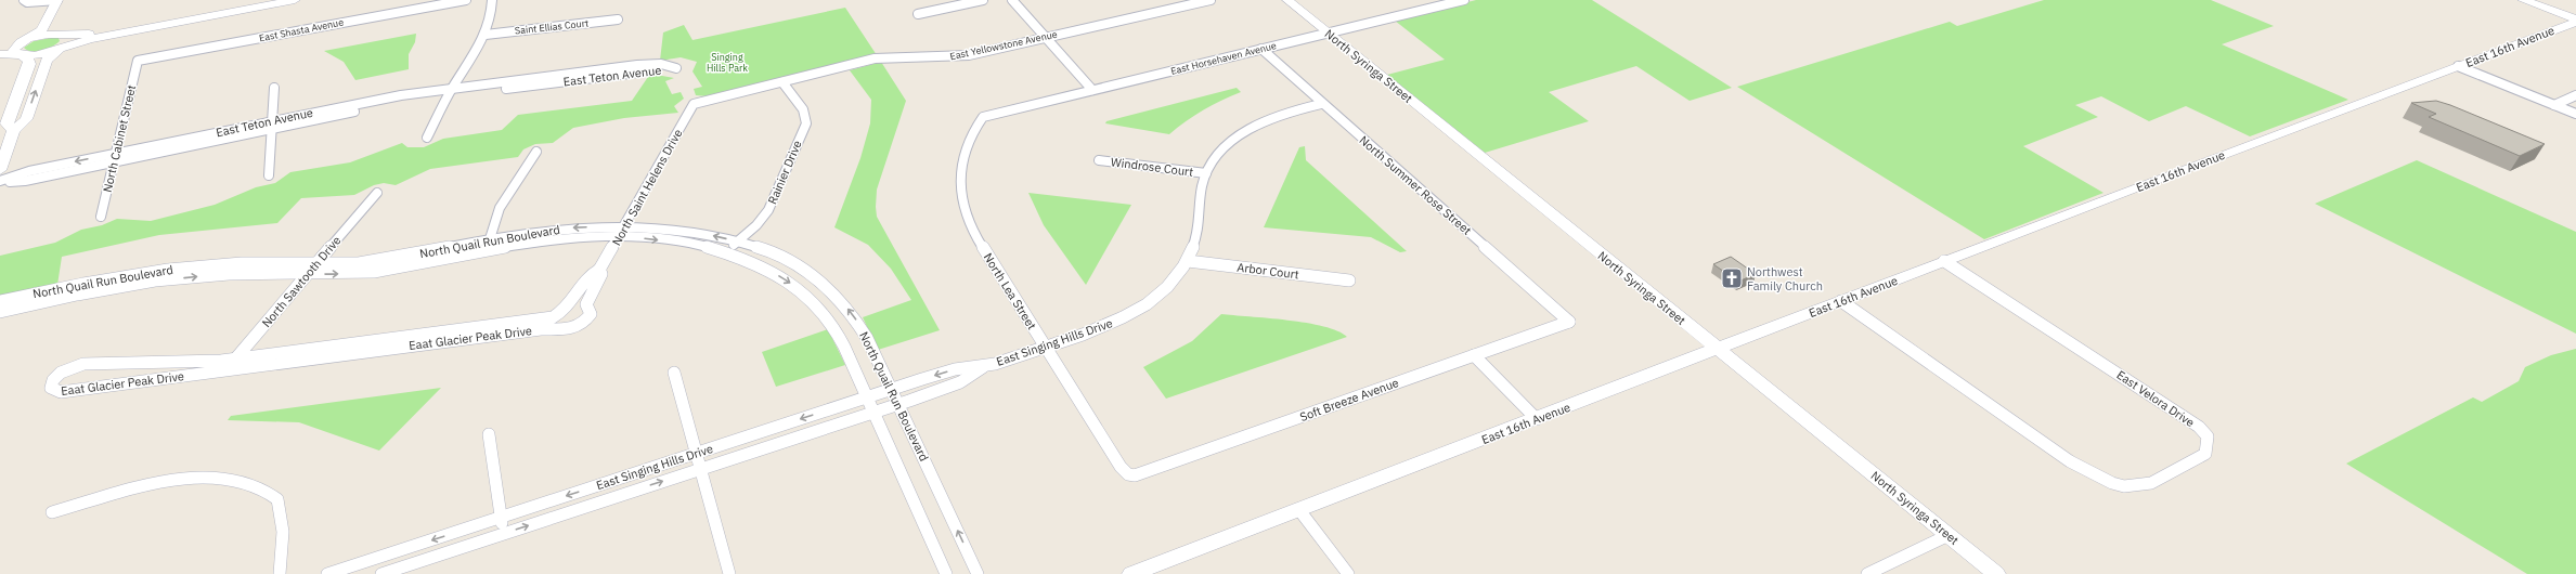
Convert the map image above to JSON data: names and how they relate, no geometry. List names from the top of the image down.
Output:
{
  "streets": {
    "street": [
      "Saint Ellias Court",
      "East Shasta Avenue",
      "East Yellowstone Avenue",
      "East 16th Avenue",
      "East Horsehaven Avenue",
      "North Syringa Street",
      "East Teton Avenue",
      "North Cabinet Street",
      "Windrose Court",
      "Rainier Drive",
      "North Summer Rose Street",
      "North Saint Helens Drive",
      "North Quail Run Boulevard",
      "Arbor Court",
      "North Sawtooth Drive",
      "North Lea Street",
      "Eaat Glacier Peak Drive",
      "East Singing Hills Drive",
      "East Velora Drive",
      "Soft Breeze Avenue"
    ]
  },
  "crossings": [
    ["East Shasta Avenue", "North Cabinet Street"],
    ["East Yellowstone Avenue", "Rainier Drive"],
    ["East Yellowstone Avenue", "North Saint Helens Drive"],
    ["East 16th Avenue", "North Syringa Street"],
    ["East 16th Avenue", "East Velora Drive"],
    ["East Horsehaven Avenue", "North Syringa Street"],
    ["East Horsehaven Avenue", "North Summer Rose Street"],
    ["East Horsehaven Avenue", "North Lea Street"],
    ["East Teton Avenue", "North Cabinet Street"],
    ["Windrose Court", "East Singing Hills Drive"],
    ["Rainier Drive", "North Quail Run Boulevard"],
    ["North Summer Rose Street", "East Singing Hills Drive"],
    ["North Summer Rose Street", "Soft Breeze Avenue"],
    ["North Saint Helens Drive", "North Quail Run Boulevard"],
    ["North Saint Helens Drive", "Eaat Glacier Peak Drive"],
    ["North Quail Run Boulevard", "North Sawtooth Drive"],
    ["North Quail Run Boulevard", "East Singing Hills Drive"],
    ["Arbor Court", "East Singing Hills Drive"],
    ["North Sawtooth Drive", "Eaat Glacier Peak Drive"],
    ["North Lea Street", "East Singing Hills Drive"],
    ["North Lea Street", "Soft Breeze Avenue"]
  ],
  "parks": ["Singing Hills Park"],
  "places": {
    "church": ["Northwest Family Church"]
  }
}
